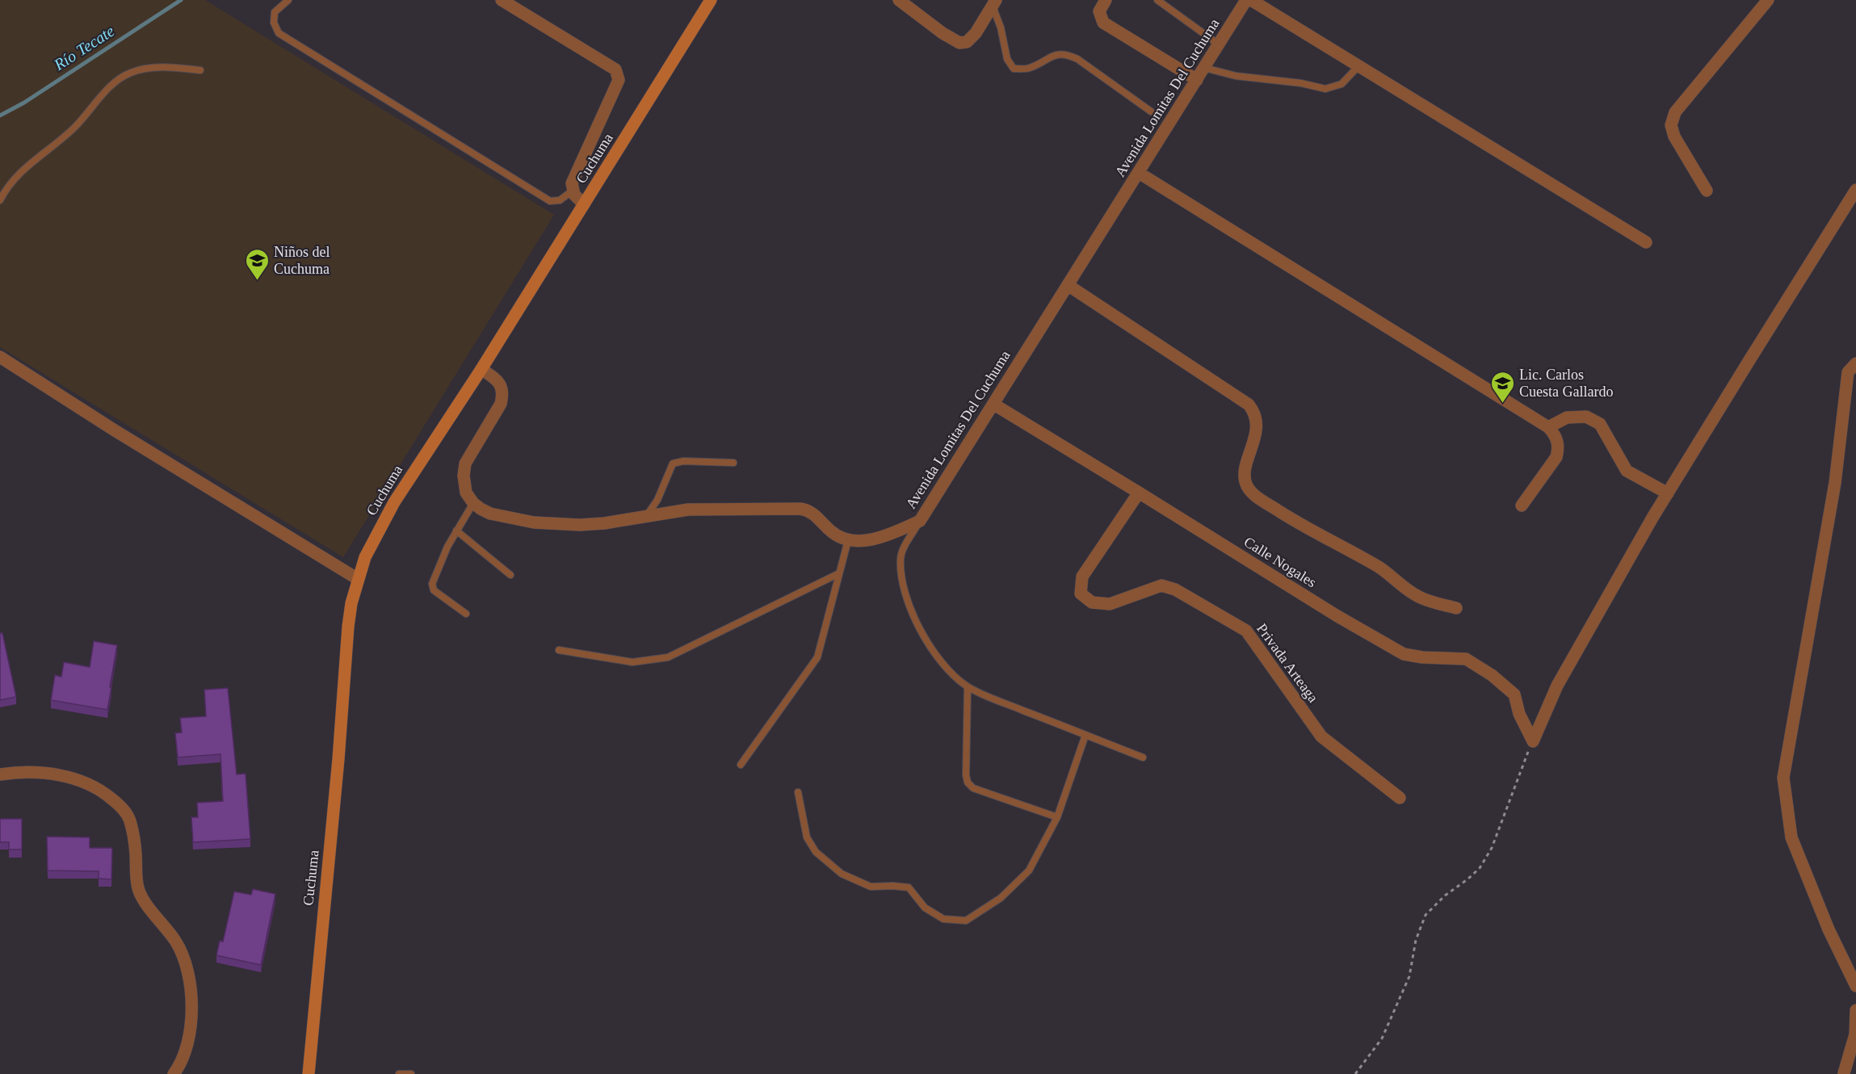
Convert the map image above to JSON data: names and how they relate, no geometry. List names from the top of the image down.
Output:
{
  "streets": {
    "street": [
      "Avenida Lomitas Del Cuchuma",
      "Cuchuma",
      "Calle Nogales",
      "Privada Arteaga"
    ]
  },
  "crossings": [
    ["Avenida Lomitas Del Cuchuma", "Calle Nogales"],
    ["Calle Nogales", "Privada Arteaga"]
  ],
  "water": ["Río Tecate"],
  "places": {
    "school or university": ["Niños del Cuchuma", "Lic. Carlos Cuesta Gallardo"]
  }
}
